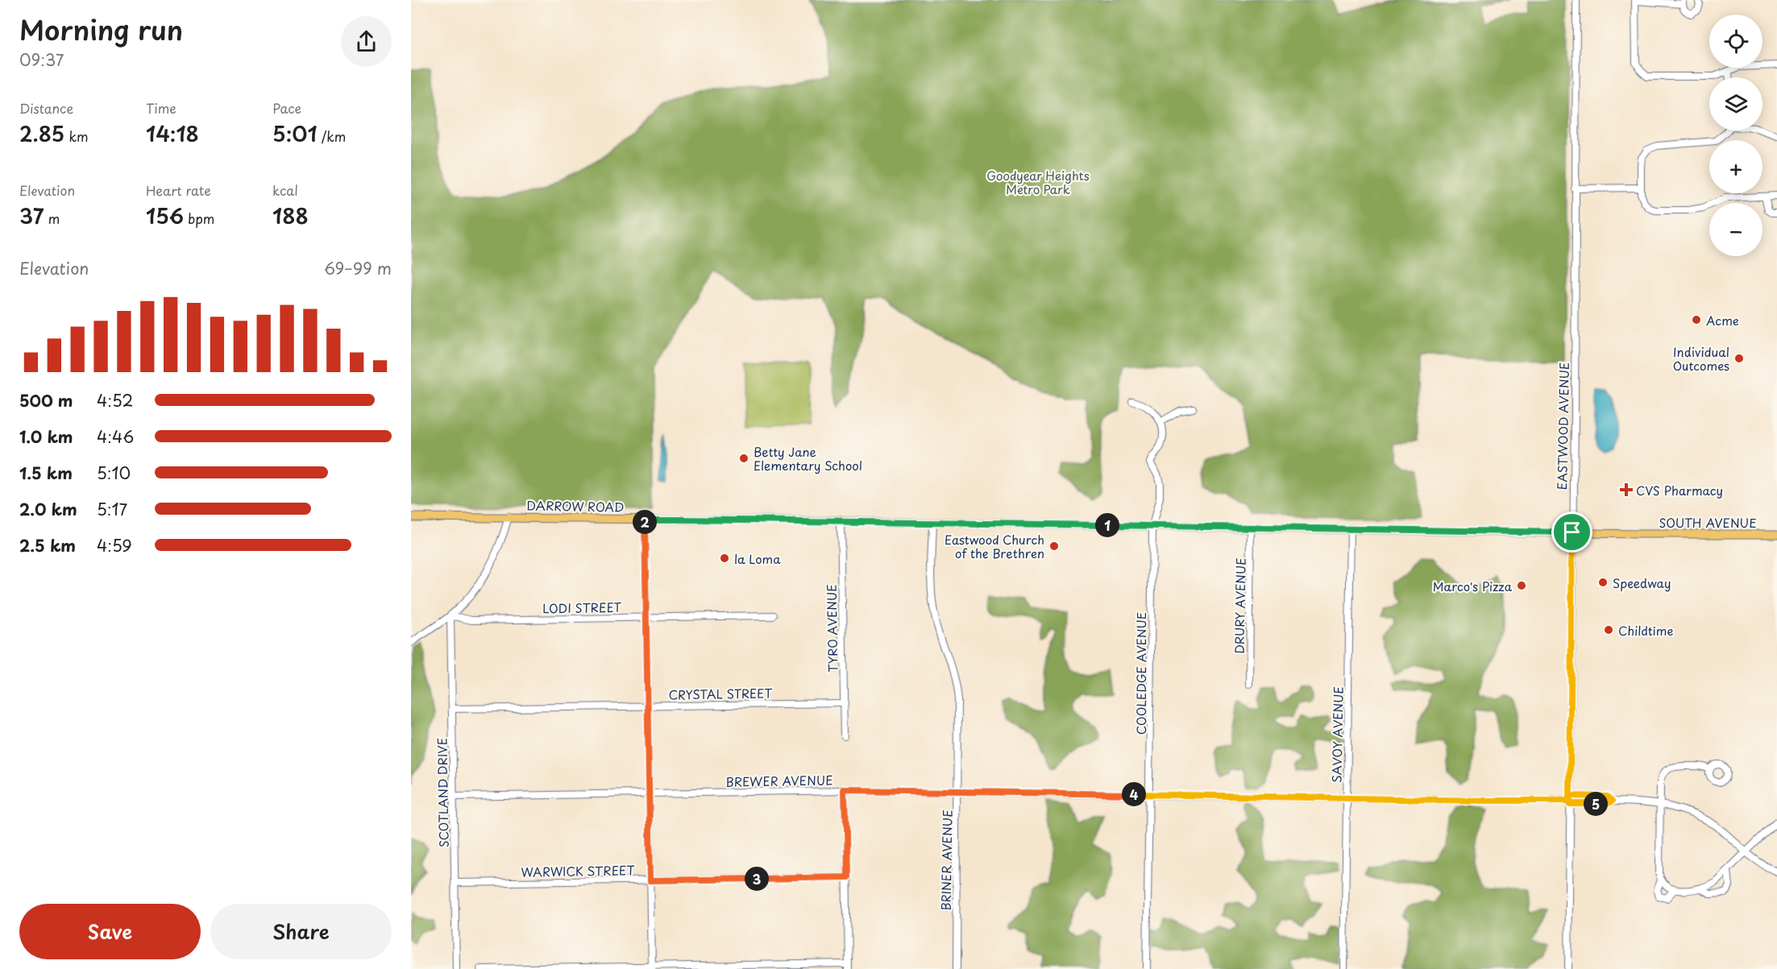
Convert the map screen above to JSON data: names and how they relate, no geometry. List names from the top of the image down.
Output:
{
  "streets": {
    "main road": ["DARROW ROAD", "SOUTH AVENUE"],
    "street": [
      "EASTWOOD AVENUE",
      "DRURY AVENUE",
      "LODI STREET",
      "TYRO AVENUE",
      "COOLEDGE AVENUE",
      "CRYSTAL STREET",
      "SAVOY AVENUE",
      "BREWER AVENUE",
      "SCOTLAND DRIVE",
      "BRINER AVENUE",
      "WARWICK STREET"
    ]
  },
  "crossings": [
    ["EASTWOOD AVENUE", "DARROW ROAD"],
    ["EASTWOOD AVENUE", "BREWER AVENUE"],
    ["DARROW ROAD", "SOUTH AVENUE"],
    ["DARROW ROAD", "DRURY AVENUE"],
    ["DARROW ROAD", "TYRO AVENUE"],
    ["DARROW ROAD", "COOLEDGE AVENUE"],
    ["DARROW ROAD", "SAVOY AVENUE"],
    ["DARROW ROAD", "BRINER AVENUE"],
    ["LODI STREET", "SCOTLAND DRIVE"],
    ["TYRO AVENUE", "CRYSTAL STREET"],
    ["COOLEDGE AVENUE", "BREWER AVENUE"],
    ["CRYSTAL STREET", "SCOTLAND DRIVE"],
    ["SAVOY AVENUE", "BREWER AVENUE"],
    ["BREWER AVENUE", "SCOTLAND DRIVE"],
    ["BREWER AVENUE", "BRINER AVENUE"],
    ["SCOTLAND DRIVE", "WARWICK STREET"]
  ],
  "parks": ["Goodyear Heights Metro Park"],
  "places": {
    "other": [
      "Acme",
      "Individual Outcomes",
      "Betty Jane Elementary School",
      "Eastwood Church of the Brethren",
      "la Loma",
      "Speedway",
      "Marco's Pizza",
      "Childtime"
    ],
    "health": ["CVS Pharmacy"]
  },
  "page": {
    "heading": ["Morning run", "09:37"],
    "map_buttons": ["+", "−"],
    "stats": [
      ["Distance", "2.85 km"],
      ["Time", "14:18"],
      ["Pace", "5:01 /km"],
      ["Elevation", "37 m"],
      ["Heart rate", "156 bpm"],
      ["kcal", "188"]
    ],
    "chart": ["Elevation", "69–99 m"],
    "list": [
      {
        "name": "500 m",
        "note": "4:52"
      },
      {
        "name": "1.0 km",
        "note": "4:46"
      },
      {
        "name": "1.5 km",
        "note": "5:10"
      },
      {
        "name": "2.0 km",
        "note": "5:17"
      },
      {
        "name": "2.5 km",
        "note": "4:59"
      }
    ],
    "pins": [
      "2",
      "1",
      "4",
      "5",
      "3"
    ],
    "buttons": ["Save", "Share"]
  }
}
